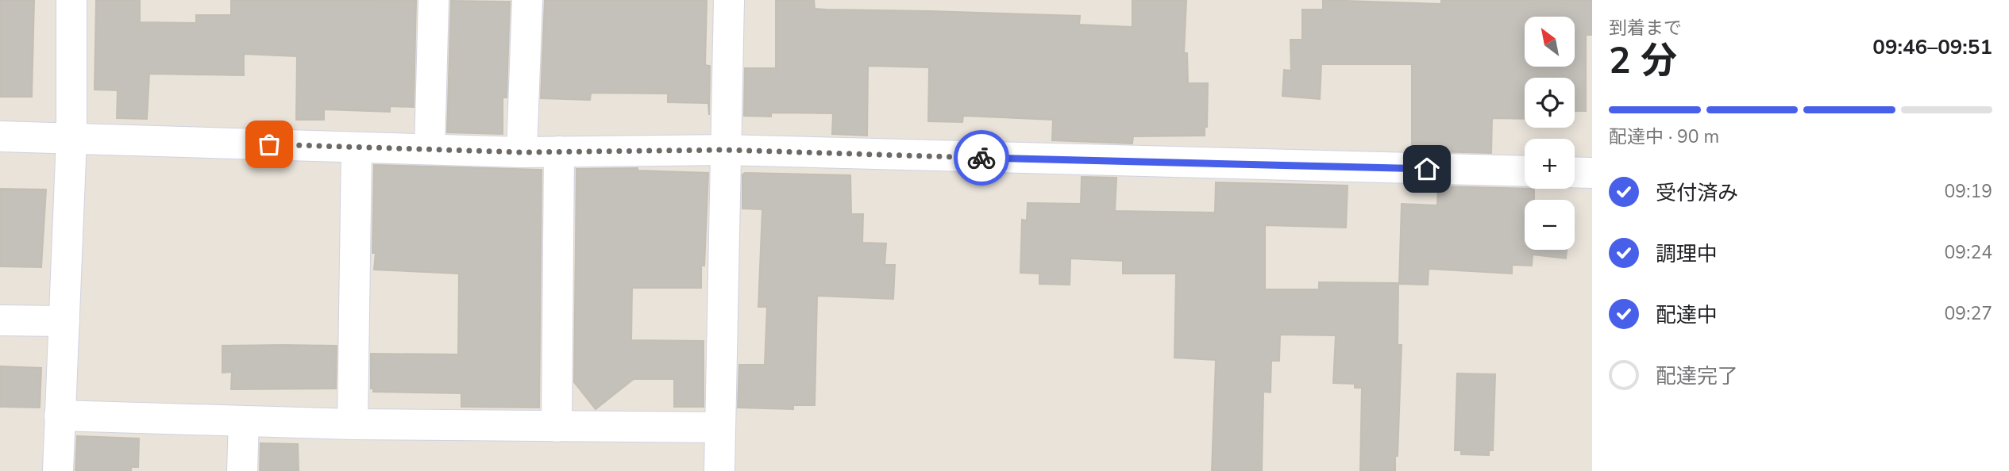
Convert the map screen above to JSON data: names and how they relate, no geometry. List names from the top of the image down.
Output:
{
  "north": "top left",
  "page": {
    "heading": ["2 分", "到着まで", "09:46–09:51"],
    "map_buttons": ["+", "−"],
    "bar": "配達中 · 90 m",
    "list": [
      ["受付済み", "09:19"],
      ["調理中", "09:24"],
      ["配達中", "09:27"],
      "配達完了"
    ]
  }
}
